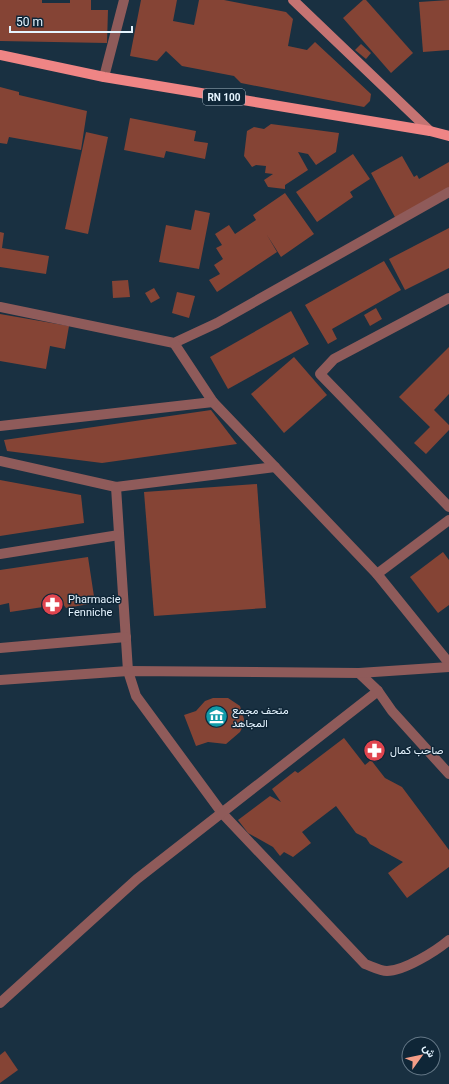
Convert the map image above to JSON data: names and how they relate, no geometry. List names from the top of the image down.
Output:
{
  "streets": {
    "main road": ["RN 100"]
  },
  "places": {
    "pharmacy": ["Pharmacie Fenniche", "صاحب كمال"],
    "museum": ["متحف مجمع المجاهد"]
  },
  "scale_bar": "50 m",
  "north": "top right"
}
